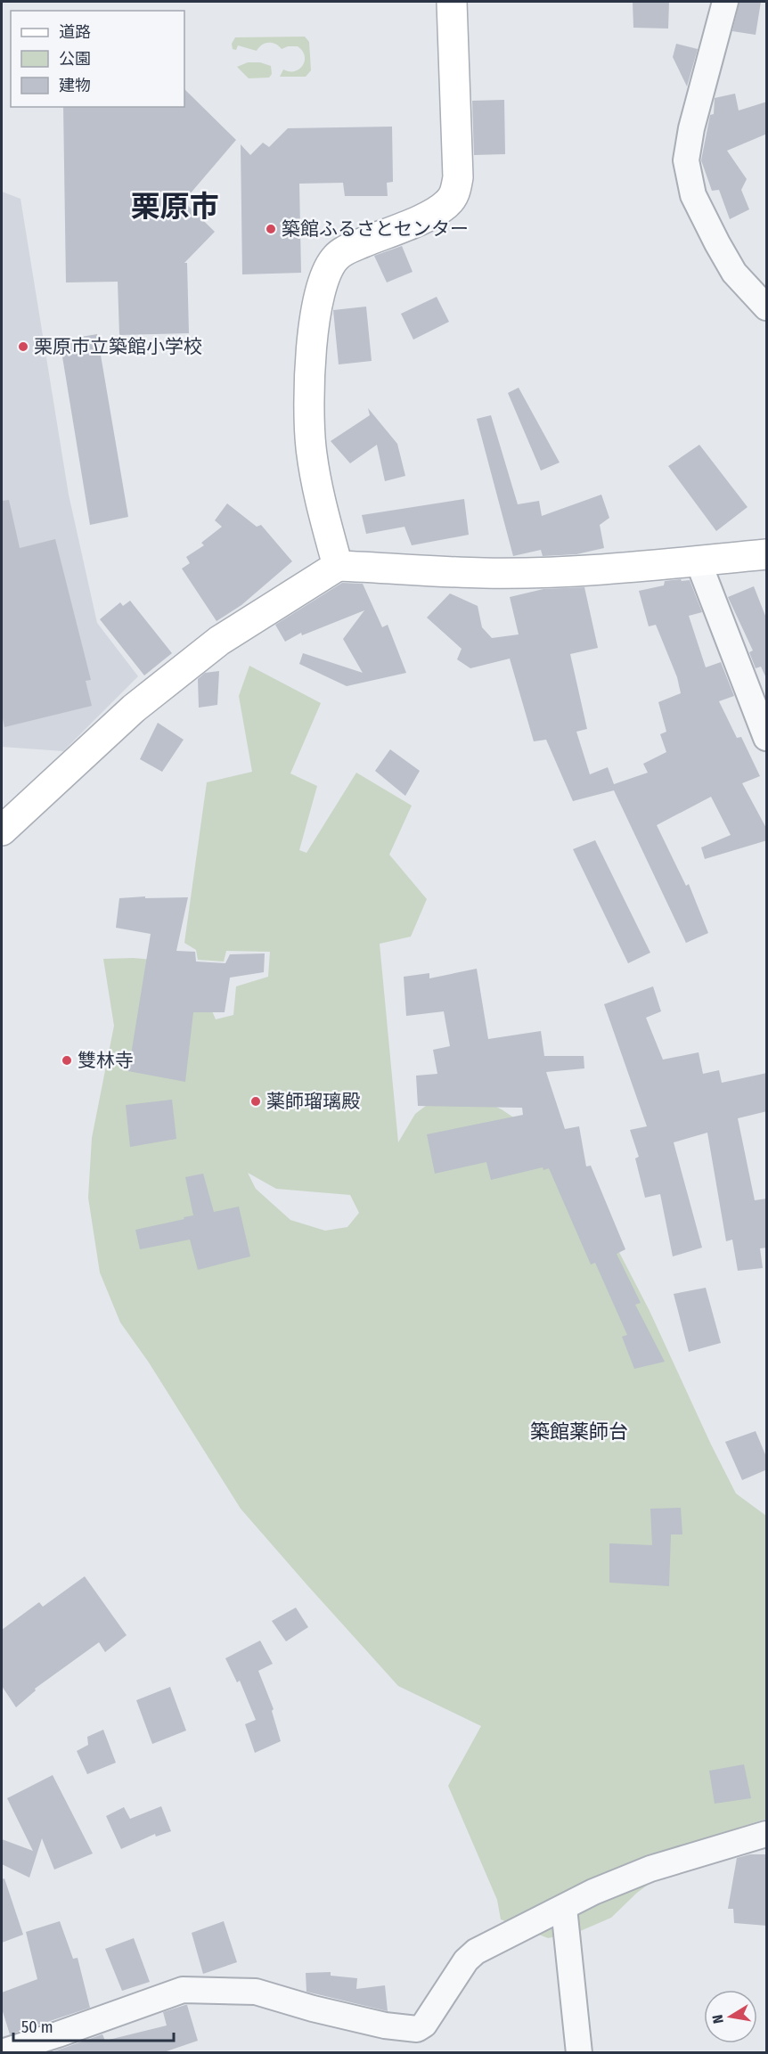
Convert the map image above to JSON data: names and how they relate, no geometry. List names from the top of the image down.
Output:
{
  "districts": ["栗原市", "築館薬師台"],
  "places": [
    "築館ふるさとセンター",
    "栗原市立築館小学校",
    "雙林寺",
    "薬師瑠璃殿"
  ],
  "legend": ["道路", "公園", "建物"],
  "scale_bar": "50 m",
  "north": "left"
}
